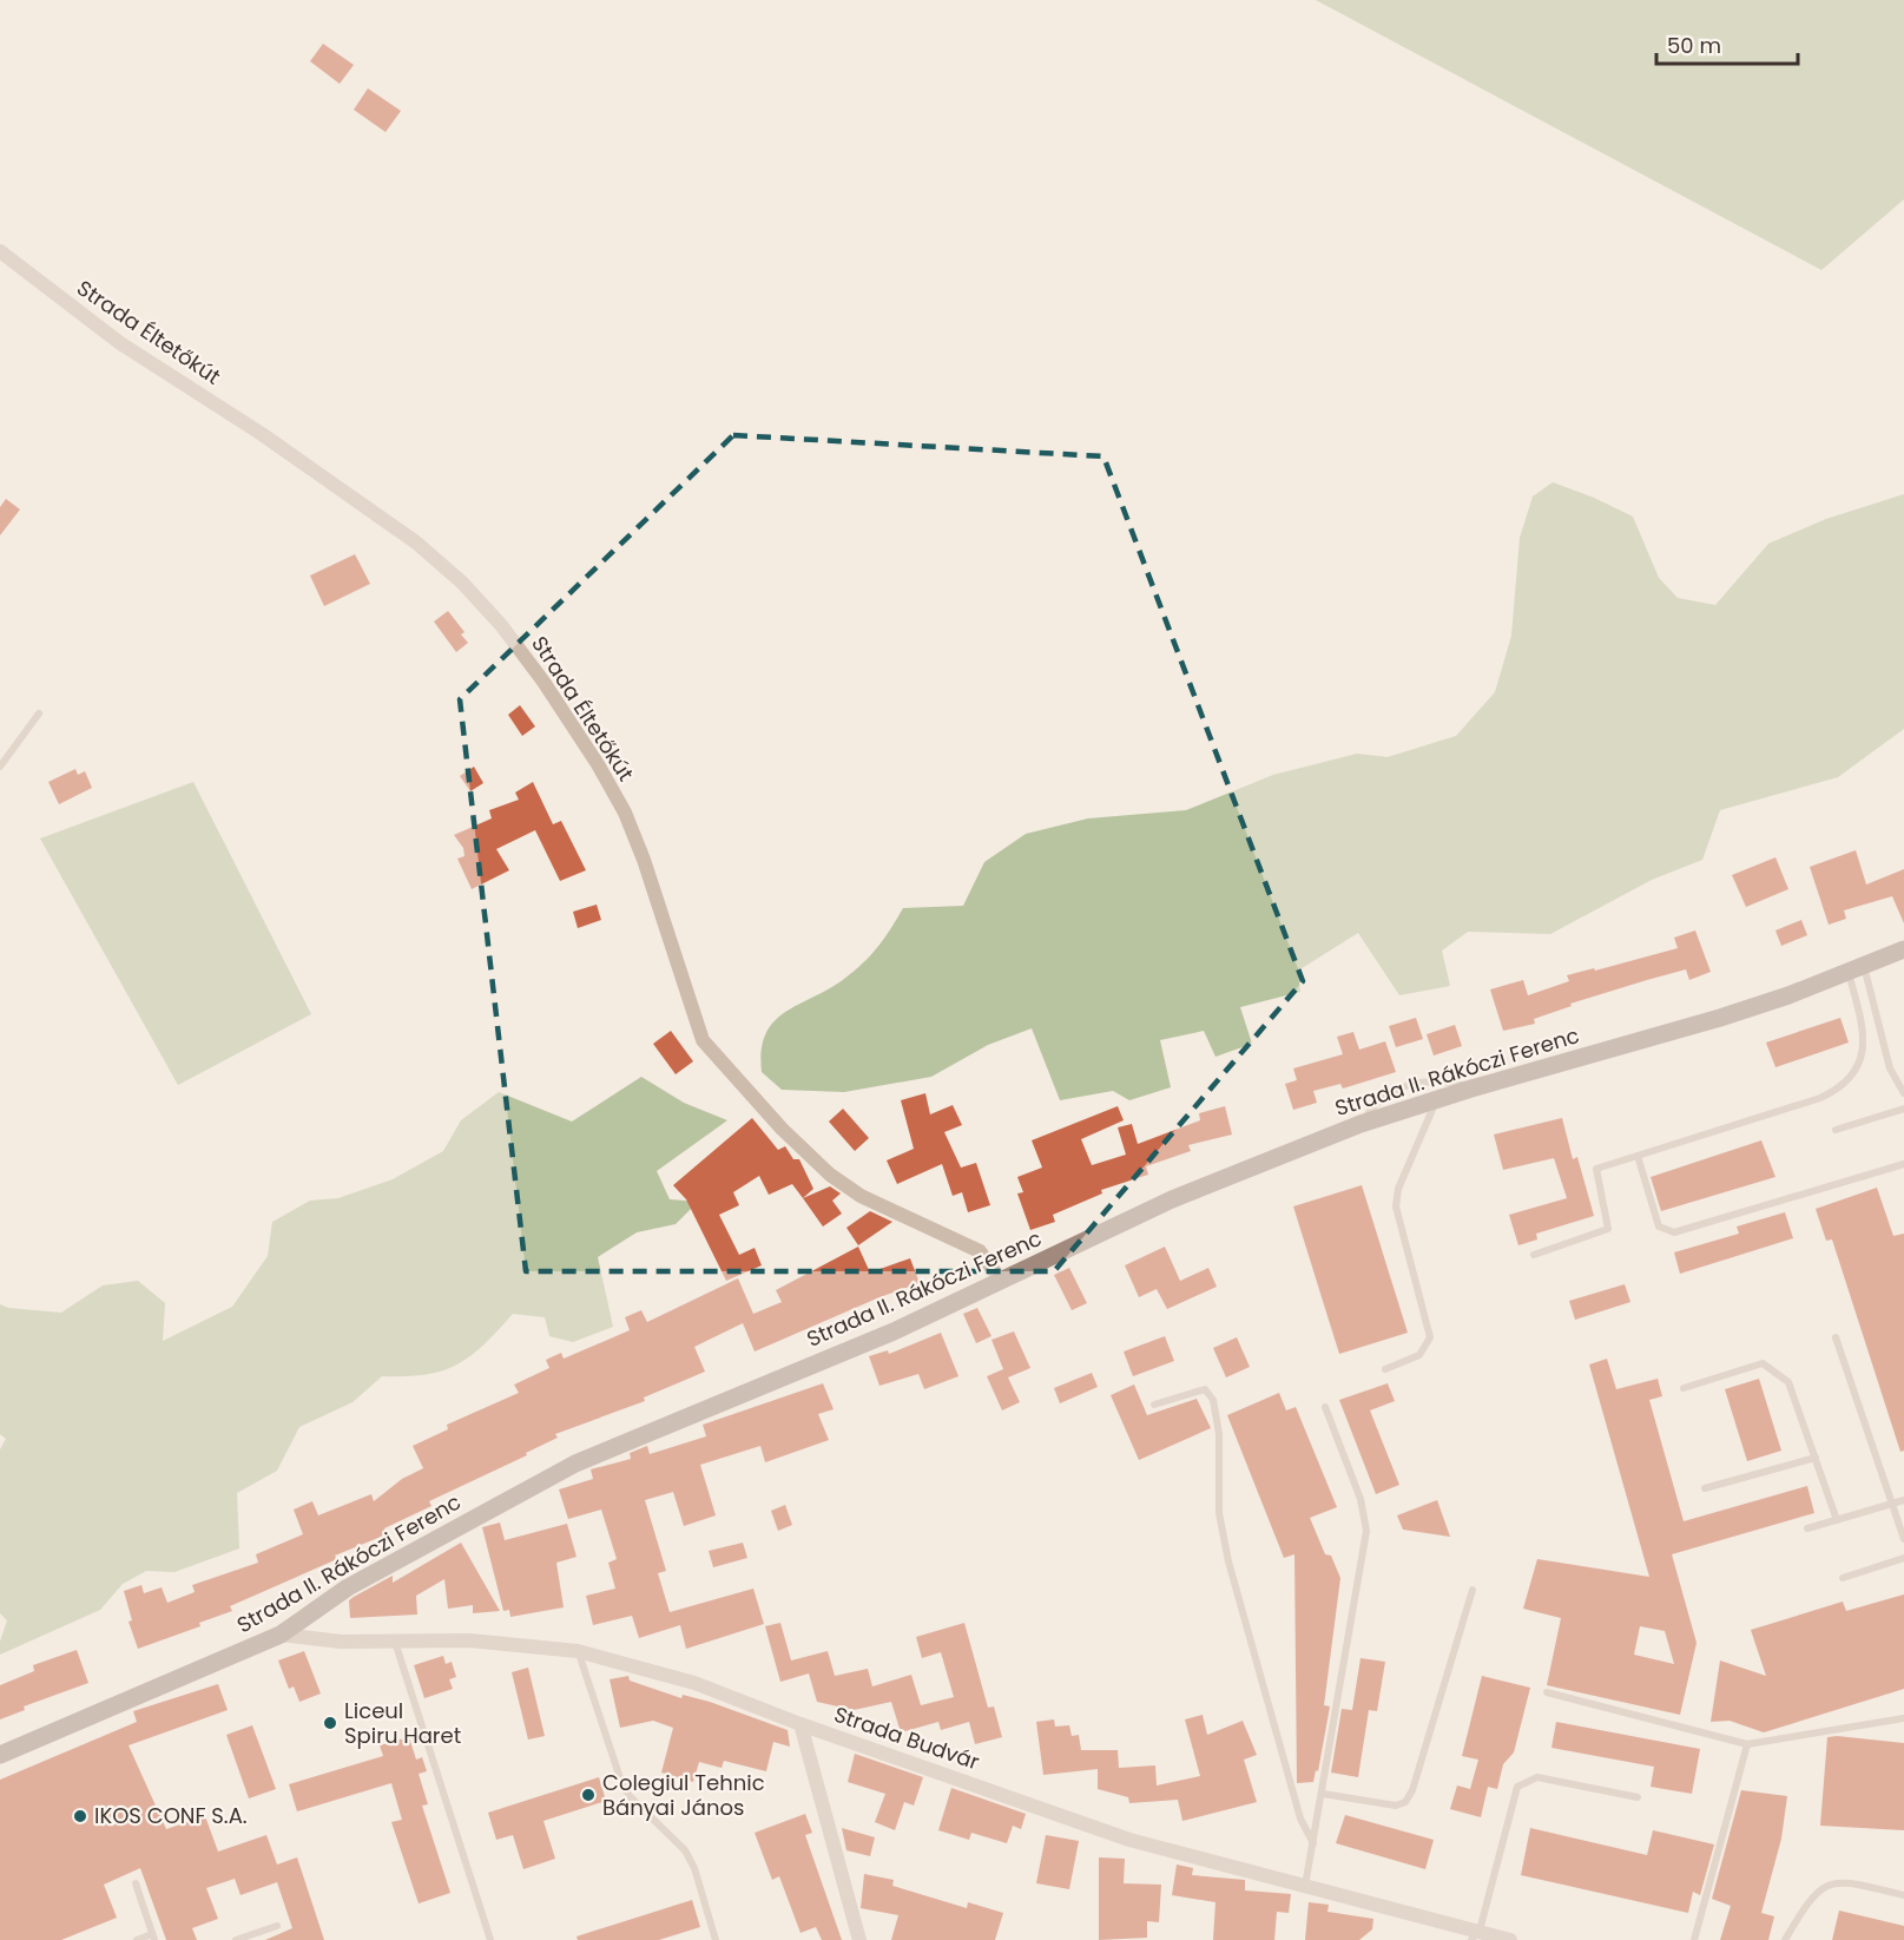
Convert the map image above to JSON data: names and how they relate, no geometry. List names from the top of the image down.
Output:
{
  "streets": {
    "main road": ["Strada II. Rákóczi Ferenc"],
    "street": ["Strada Éltetőkút", "Strada Budvár"]
  },
  "crossings": [
    ["Strada Éltetőkút", "Strada II. Rákóczi Ferenc"],
    ["Strada II. Rákóczi Ferenc", "Strada Budvár"]
  ],
  "places": ["Liceul Spiru Haret", "Colegiul Tehnic Bányai János", "IKOS CONF S.A."],
  "scale_bar": "50 m"
}
